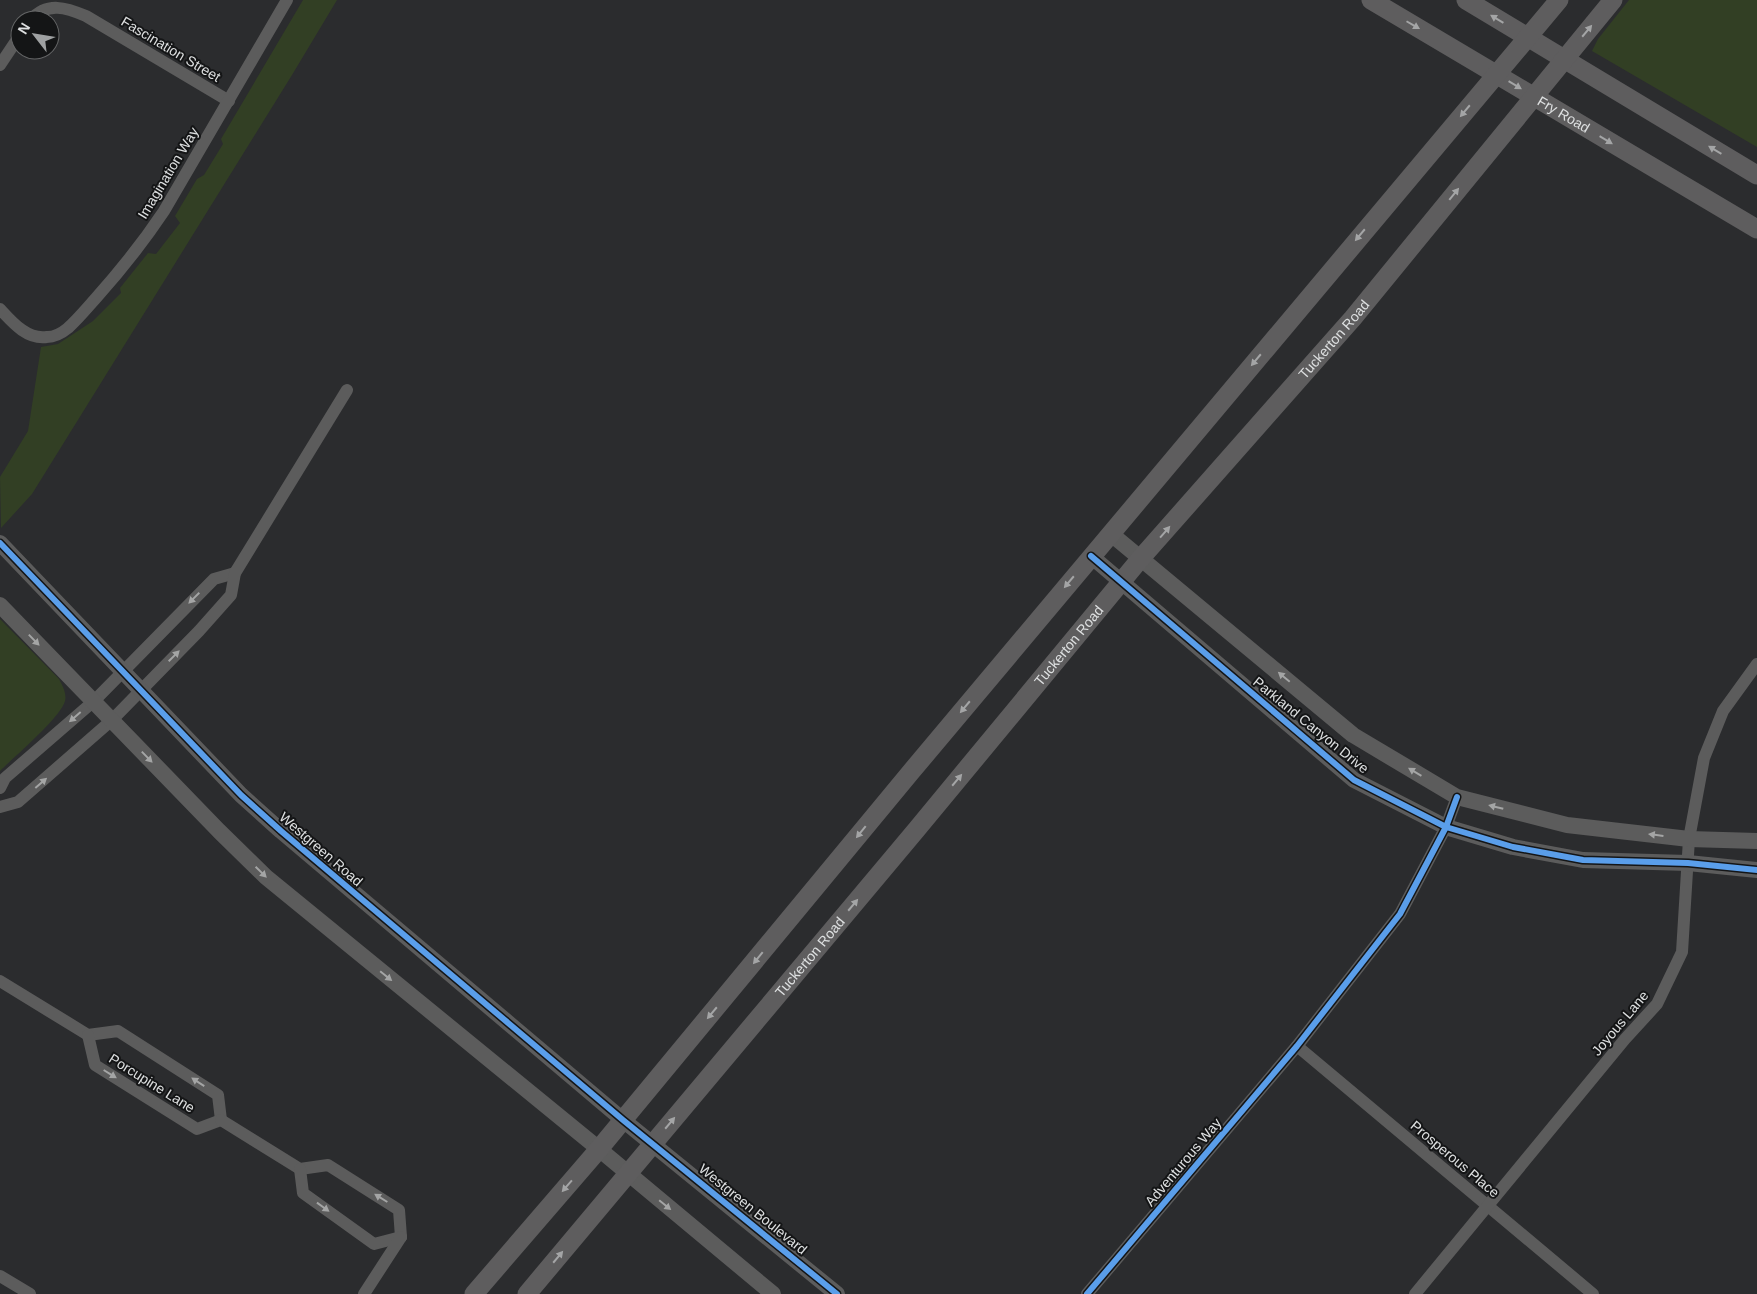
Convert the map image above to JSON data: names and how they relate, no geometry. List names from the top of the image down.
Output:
{
  "streets": {
    "main road": ["Fry Road", "Tuckerton Road"],
    "street": [
      "Fascination Street",
      "Imagination Way",
      "Parkland Canyon Drive",
      "Westgreen Road",
      "Joyous Lane",
      "Porcupine Lane",
      "Prosperous Place",
      "Adventurous Way",
      "Westgreen Boulevard"
    ]
  },
  "crossings": [
    ["Fascination Street", "Imagination Way"],
    ["Fry Road", "Tuckerton Road"],
    ["Tuckerton Road", "Parkland Canyon Drive"],
    ["Tuckerton Road", "Westgreen Road"],
    ["Tuckerton Road", "Westgreen Boulevard"],
    ["Parkland Canyon Drive", "Joyous Lane"],
    ["Parkland Canyon Drive", "Adventurous Way"],
    ["Westgreen Road", "Westgreen Boulevard"],
    ["Joyous Lane", "Prosperous Place"],
    ["Prosperous Place", "Adventurous Way"]
  ],
  "north": "top left"
}
